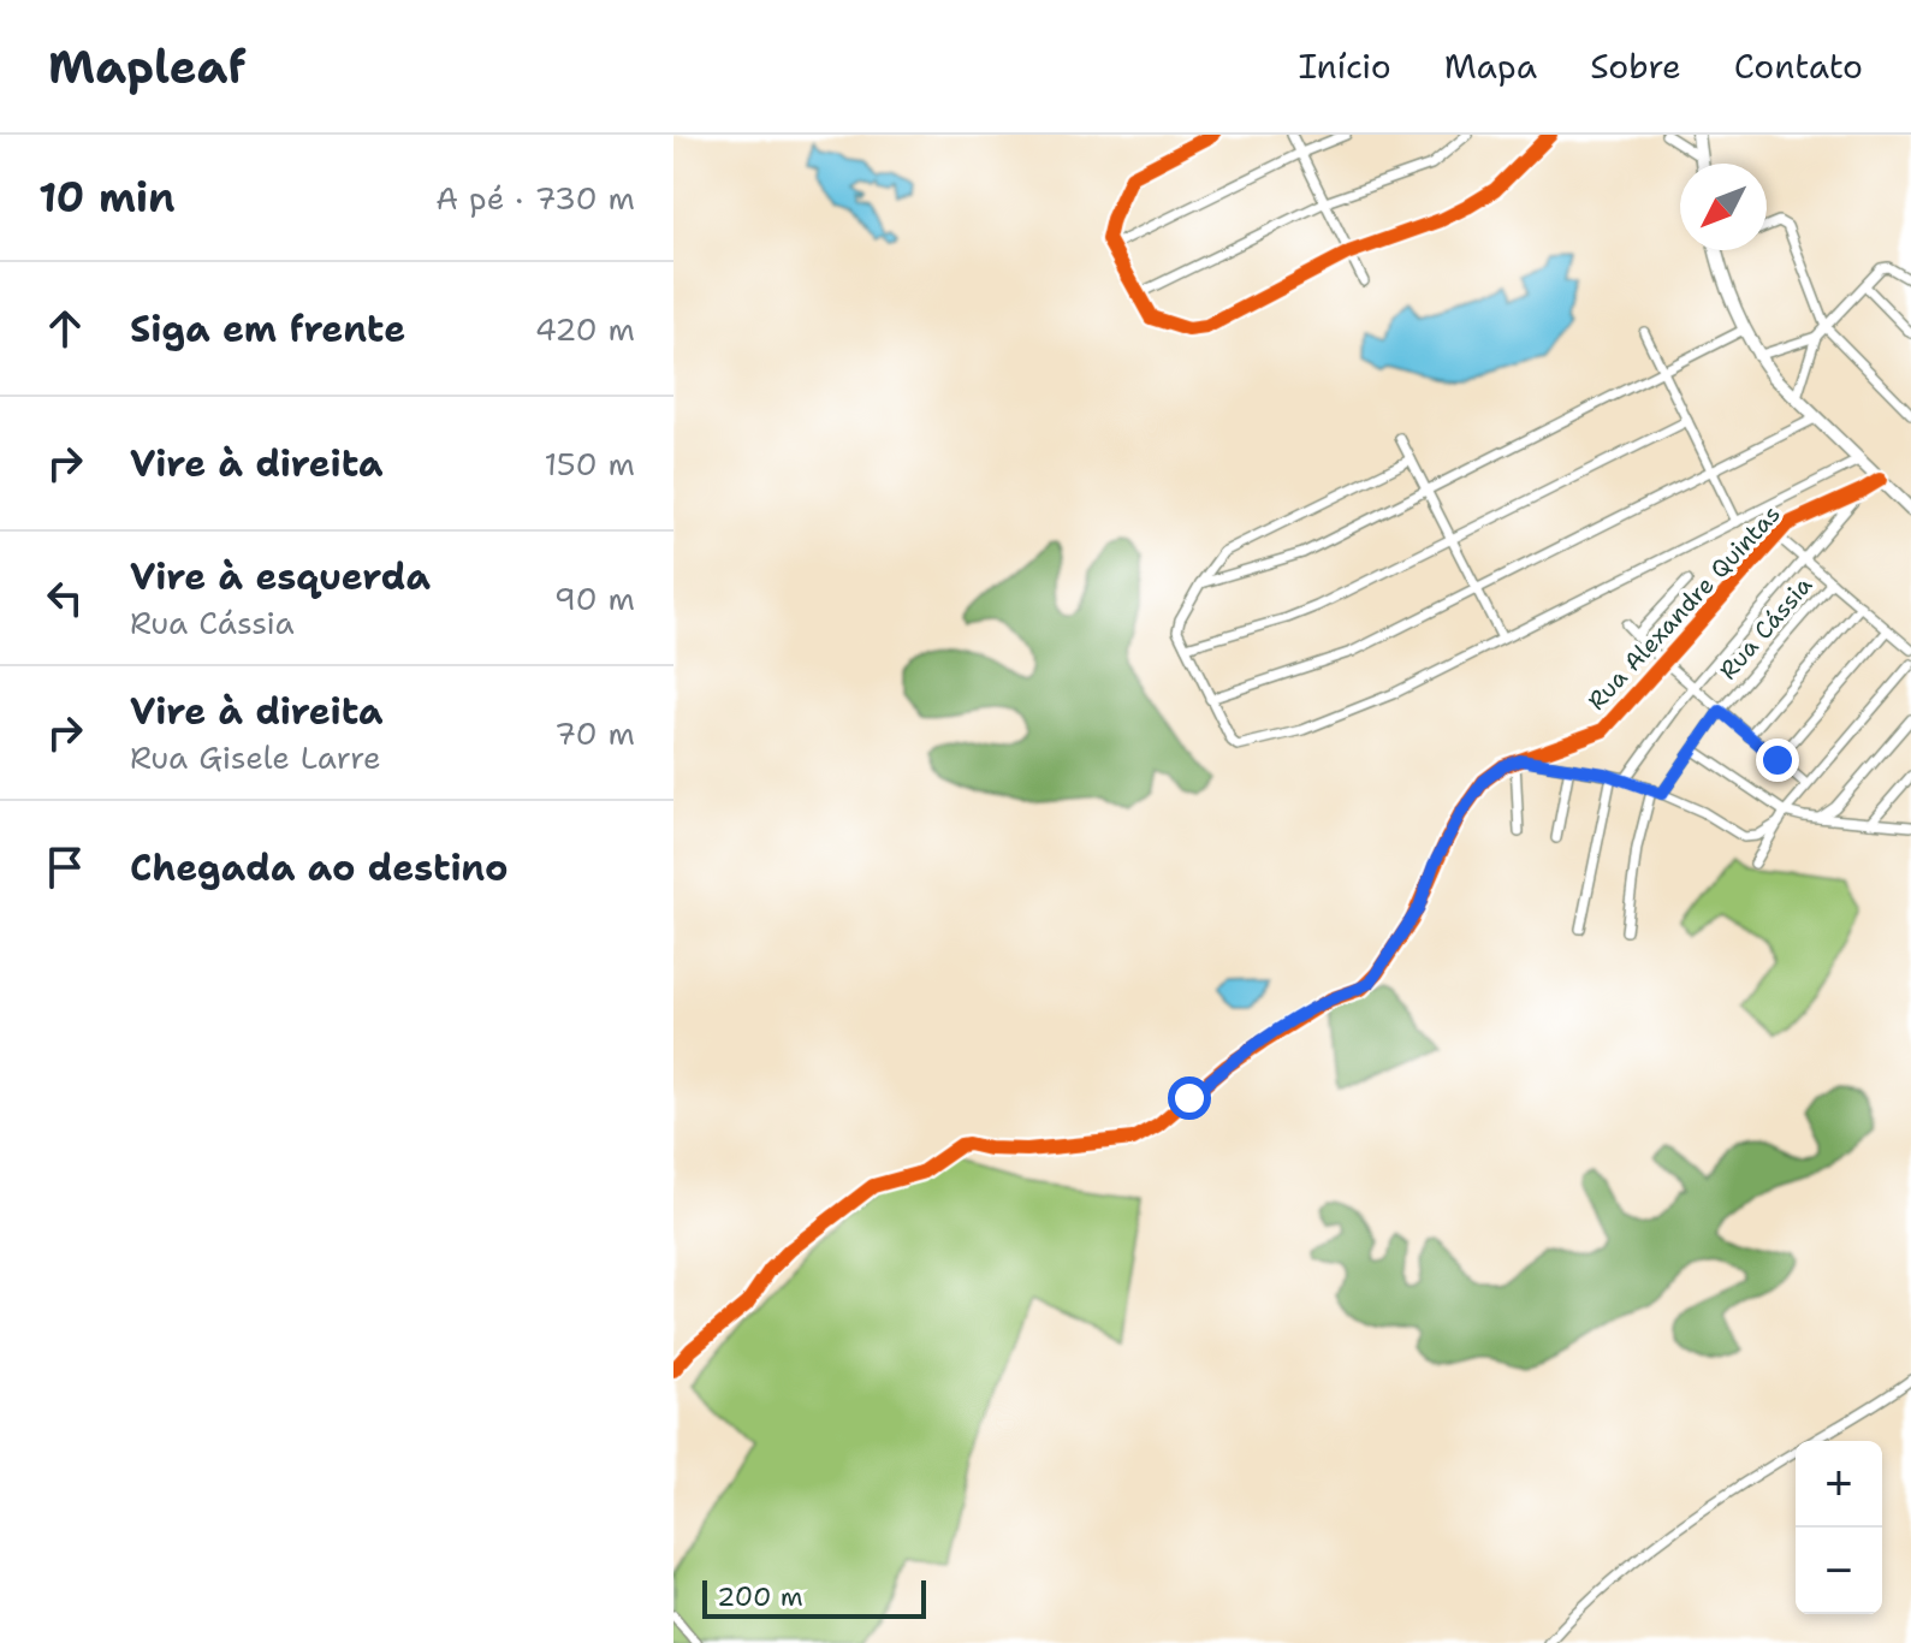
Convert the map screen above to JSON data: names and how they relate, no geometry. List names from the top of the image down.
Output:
{
  "streets": {
    "street": ["Rua Alexandre Quintas", "Rua Cássia"]
  },
  "scale_bar": "200 m",
  "north": "bottom left",
  "page": {
    "header": "Mapleaf",
    "nav": [
      "Início",
      "Mapa",
      "Sobre",
      "Contato"
    ],
    "heading": ["10 min", "A pé · 730 m"],
    "list": [
      ["Siga em frente", "420 m"],
      ["Vire à direita", "150 m"],
      ["Vire à esquerda", "Rua Cássia", "90 m"],
      ["Vire à direita", "Rua Gisele Larre", "70 m"],
      "Chegada ao destino"
    ],
    "map_buttons": ["+", "−"],
    "scale": "200 m"
  }
}
